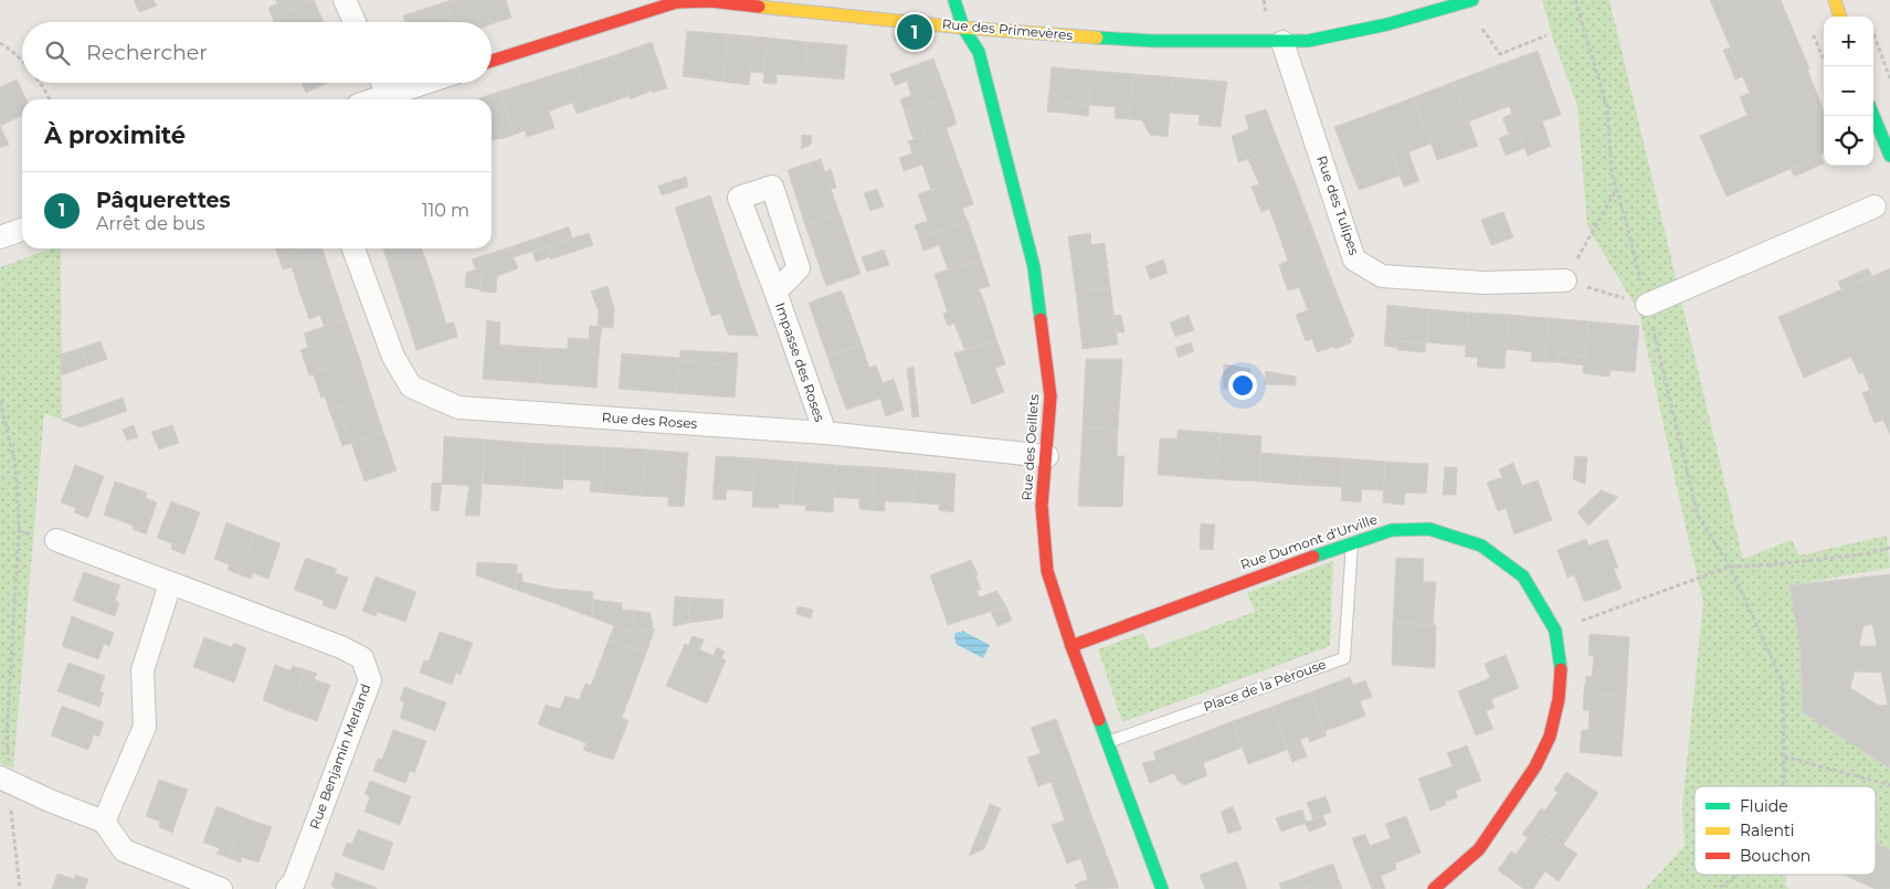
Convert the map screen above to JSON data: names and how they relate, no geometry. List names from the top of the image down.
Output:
{
  "streets": {
    "street": [
      "Rue des Primevères",
      "Rue des Tulipes",
      "Impasse des Roses",
      "Rue des Roses",
      "Rue des Oeillets",
      "Rue Dumont d'Urville",
      "Rue Benjamin Merland"
    ],
    "lane": ["Place de la Pérouse"]
  },
  "crossings": [
    ["Rue des Primevères", "Rue des Tulipes"],
    ["Rue des Primevères", "Rue des Oeillets"],
    ["Impasse des Roses", "Rue des Roses"],
    ["Rue des Roses", "Rue des Oeillets"],
    ["Rue des Oeillets", "Rue Dumont d'Urville"],
    ["Rue des Oeillets", "Place de la Pérouse"],
    ["Rue Dumont d'Urville", "Place de la Pérouse"]
  ],
  "legend": ["Fluide", "Ralenti", "Bouchon"],
  "page": {
    "pins": "1",
    "map_buttons": ["+", "−"],
    "search": "Rechercher",
    "heading": "À proximité",
    "list": [
      {
        "mark": "1",
        "name": "Pâquerettes",
        "note": "Arrêt de bus",
        "value": "110 m"
      }
    ]
  }
}
